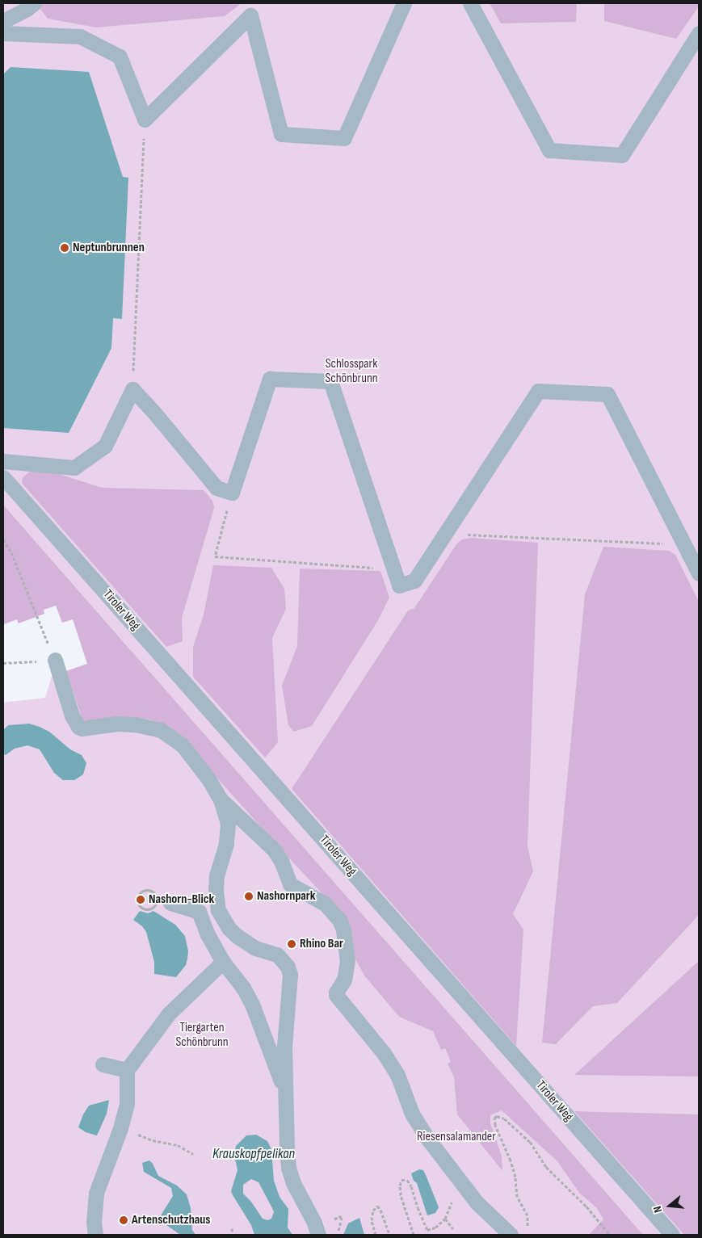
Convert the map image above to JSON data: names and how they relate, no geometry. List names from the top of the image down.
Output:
{
  "streets": {
    "street": ["Tiroler Weg"]
  },
  "water": ["Krauskopfpelikan"],
  "parks": ["Schlosspark Schönbrunn", "Tiergarten Schönbrunn", "Riesensalamander"],
  "places": [
    "Neptunbrunnen",
    "Nashornpark",
    "Nashorn-Blick",
    "Rhino Bar",
    "Artenschutzhaus"
  ],
  "north": "left"
}
